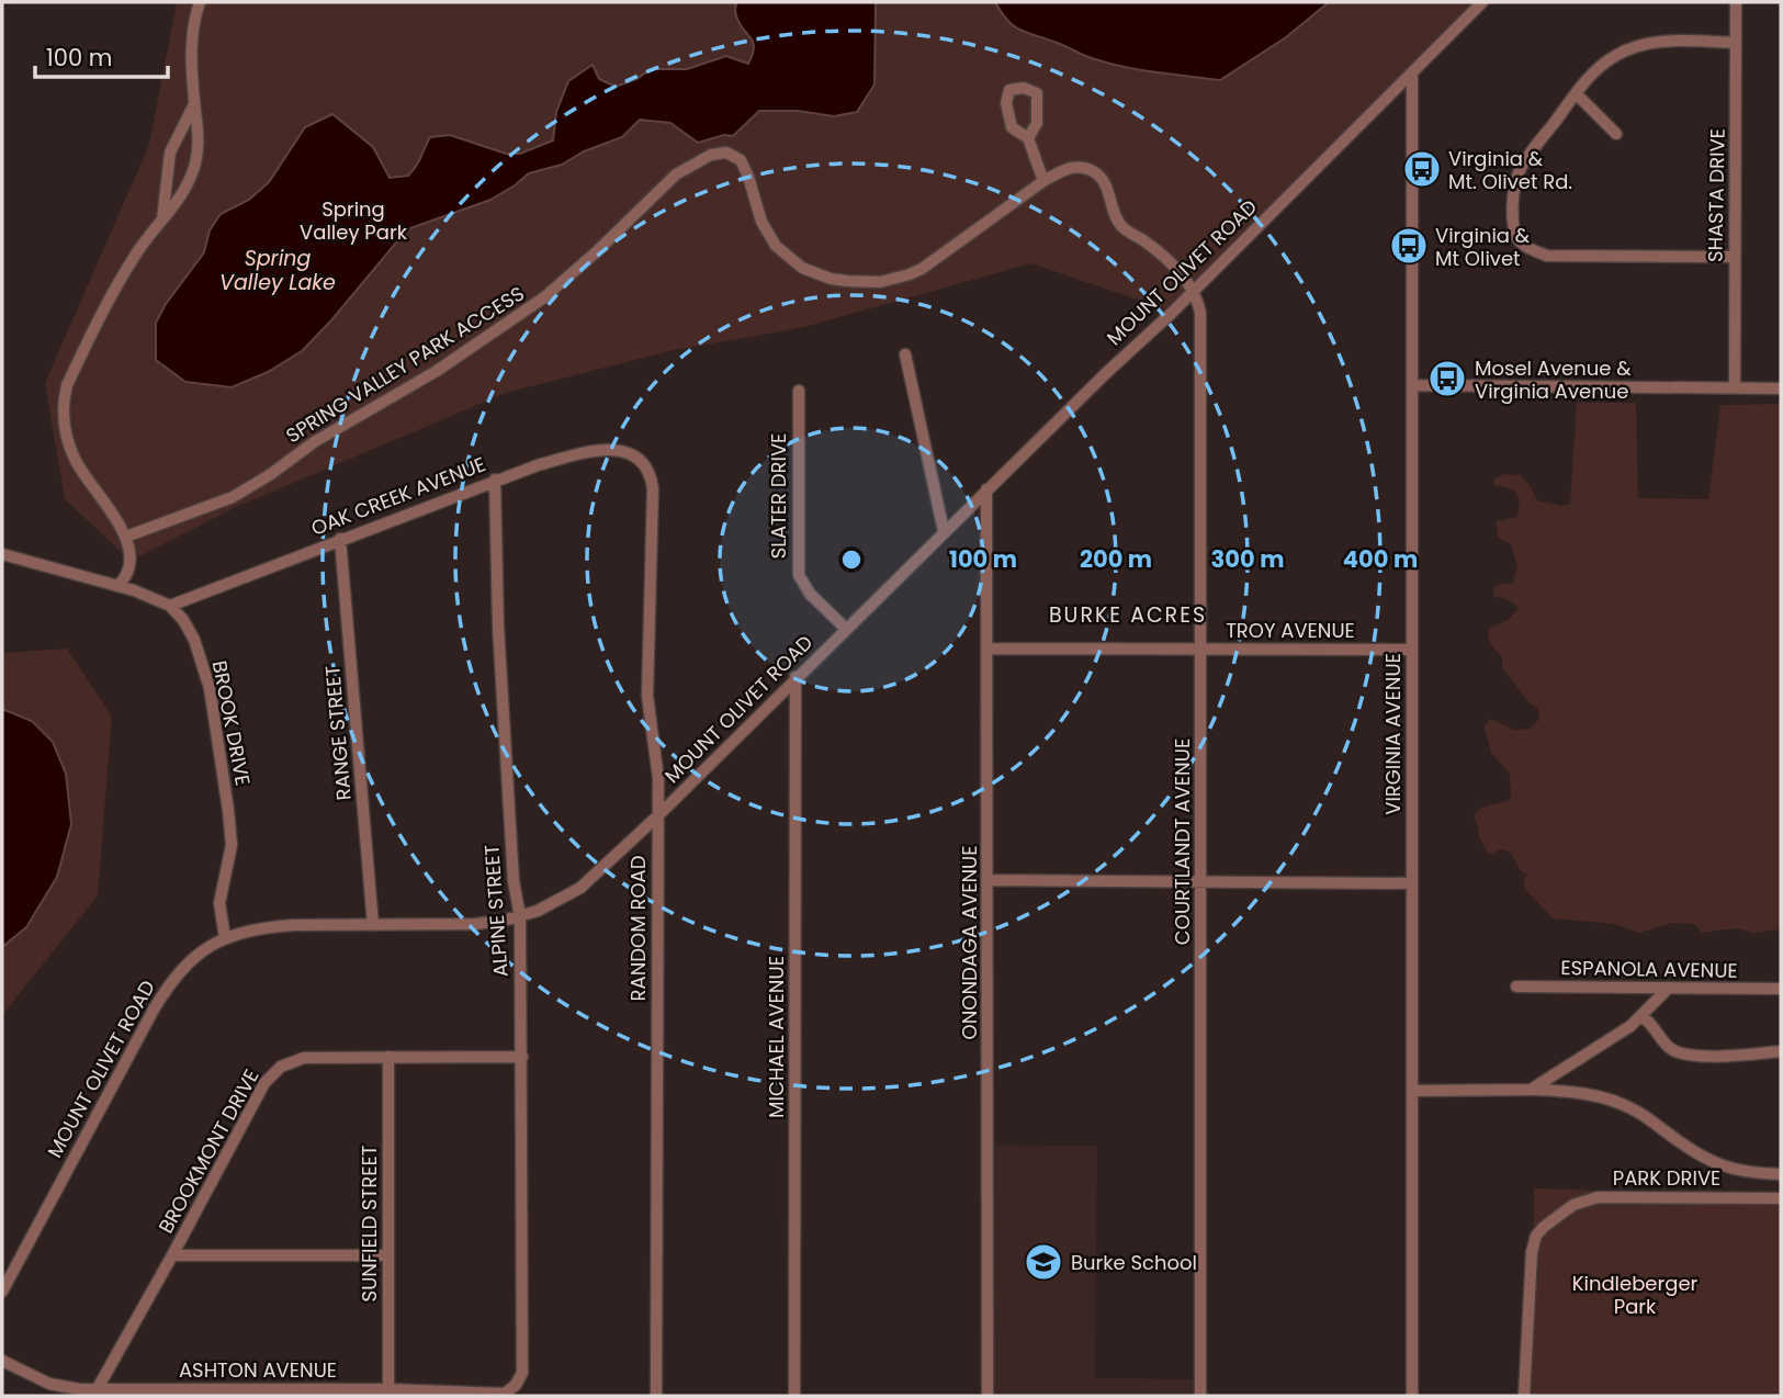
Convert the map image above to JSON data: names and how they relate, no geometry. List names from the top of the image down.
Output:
{
  "streets": {
    "street": [
      "SHASTA DRIVE",
      "MOUNT OLIVET ROAD",
      "SPRING VALLEY PARK ACCESS",
      "OAK CREEK AVENUE",
      "SLATER DRIVE",
      "TROY AVENUE",
      "BROOK DRIVE",
      "RANGE STREET",
      "VIRGINIA AVENUE",
      "COURTLANDT AVENUE",
      "ALPINE STREET",
      "RANDOM ROAD",
      "ONONDAGA AVENUE",
      "ESPANOLA AVENUE",
      "MICHAEL AVENUE",
      "BROOKMONT DRIVE",
      "PARK DRIVE",
      "SUNFIELD STREET",
      "ASHTON AVENUE"
    ]
  },
  "crossings": [
    ["MOUNT OLIVET ROAD", "SPRING VALLEY PARK ACCESS"],
    ["MOUNT OLIVET ROAD", "SLATER DRIVE"],
    ["MOUNT OLIVET ROAD", "BROOK DRIVE"],
    ["MOUNT OLIVET ROAD", "RANGE STREET"],
    ["MOUNT OLIVET ROAD", "VIRGINIA AVENUE"],
    ["MOUNT OLIVET ROAD", "COURTLANDT AVENUE"],
    ["MOUNT OLIVET ROAD", "ALPINE STREET"],
    ["MOUNT OLIVET ROAD", "RANDOM ROAD"],
    ["MOUNT OLIVET ROAD", "ONONDAGA AVENUE"],
    ["MOUNT OLIVET ROAD", "MICHAEL AVENUE"],
    ["SPRING VALLEY PARK ACCESS", "COURTLANDT AVENUE"],
    ["OAK CREEK AVENUE", "BROOK DRIVE"],
    ["OAK CREEK AVENUE", "RANGE STREET"],
    ["OAK CREEK AVENUE", "ALPINE STREET"],
    ["OAK CREEK AVENUE", "RANDOM ROAD"],
    ["TROY AVENUE", "VIRGINIA AVENUE"],
    ["TROY AVENUE", "COURTLANDT AVENUE"],
    ["TROY AVENUE", "ONONDAGA AVENUE"],
    ["ALPINE STREET", "BROOKMONT DRIVE"],
    ["ALPINE STREET", "ASHTON AVENUE"],
    ["BROOKMONT DRIVE", "SUNFIELD STREET"],
    ["BROOKMONT DRIVE", "ASHTON AVENUE"],
    ["SUNFIELD STREET", "ASHTON AVENUE"]
  ],
  "districts": ["BURKE ACRES"],
  "water": ["Spring Valley Lake"],
  "parks": ["Spring Valley Park", "Kindleberger Park"],
  "places": {
    "bus stop": ["Virginia & Mt. Olivet Rd.", "Virginia & Mt Olivet", "Mosel Avenue & Virginia Avenue"],
    "school or university": ["Burke School"]
  },
  "scale_bar": "100 m",
  "rings": [
    "100 m",
    "200 m",
    "300 m",
    "400 m"
  ]
}
